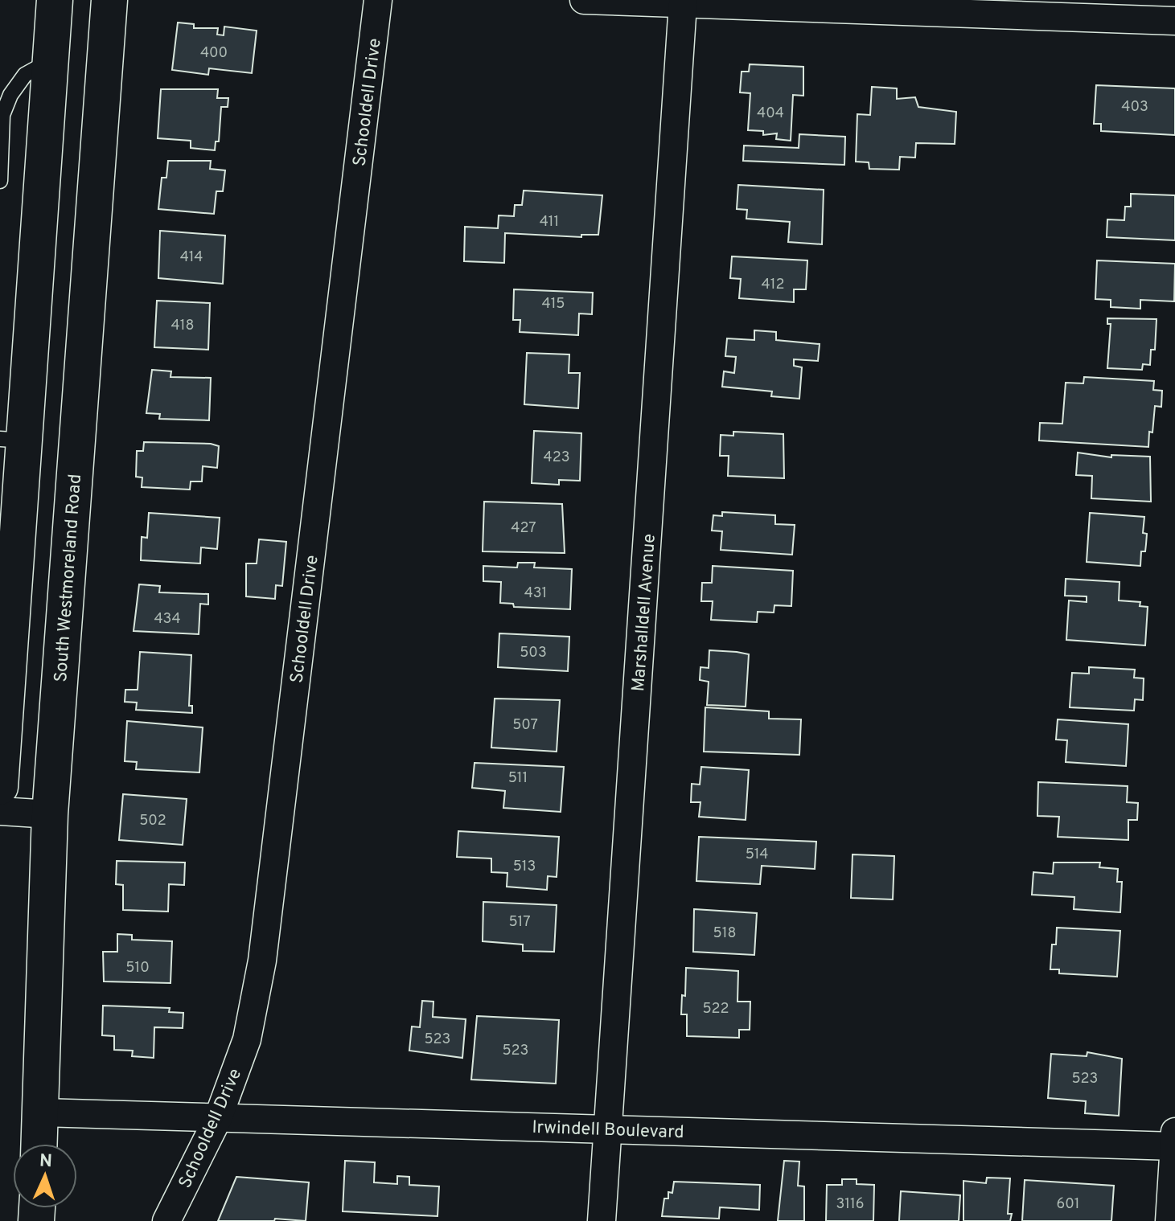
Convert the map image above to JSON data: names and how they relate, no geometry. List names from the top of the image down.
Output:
{
  "streets": {
    "main road": ["South Westmoreland Road"],
    "street": ["Schooldell Drive", "Marshalldell Avenue", "Irwindell Boulevard"]
  },
  "crossings": [
    ["Schooldell Drive", "Irwindell Boulevard"],
    ["South Westmoreland Road", "Irwindell Boulevard"],
    ["Marshalldell Avenue", "Irwindell Boulevard"]
  ],
  "house_numbers": [
    "400",
    "403",
    "404",
    "411",
    "414",
    "412",
    "415",
    "418",
    "423",
    "427",
    "431",
    "434",
    "503",
    "507",
    "511",
    "502",
    "514",
    "513",
    "517",
    "518",
    "510",
    "522",
    "523",
    "523",
    "523",
    "3116",
    "601"
  ],
  "north": "top"
}
